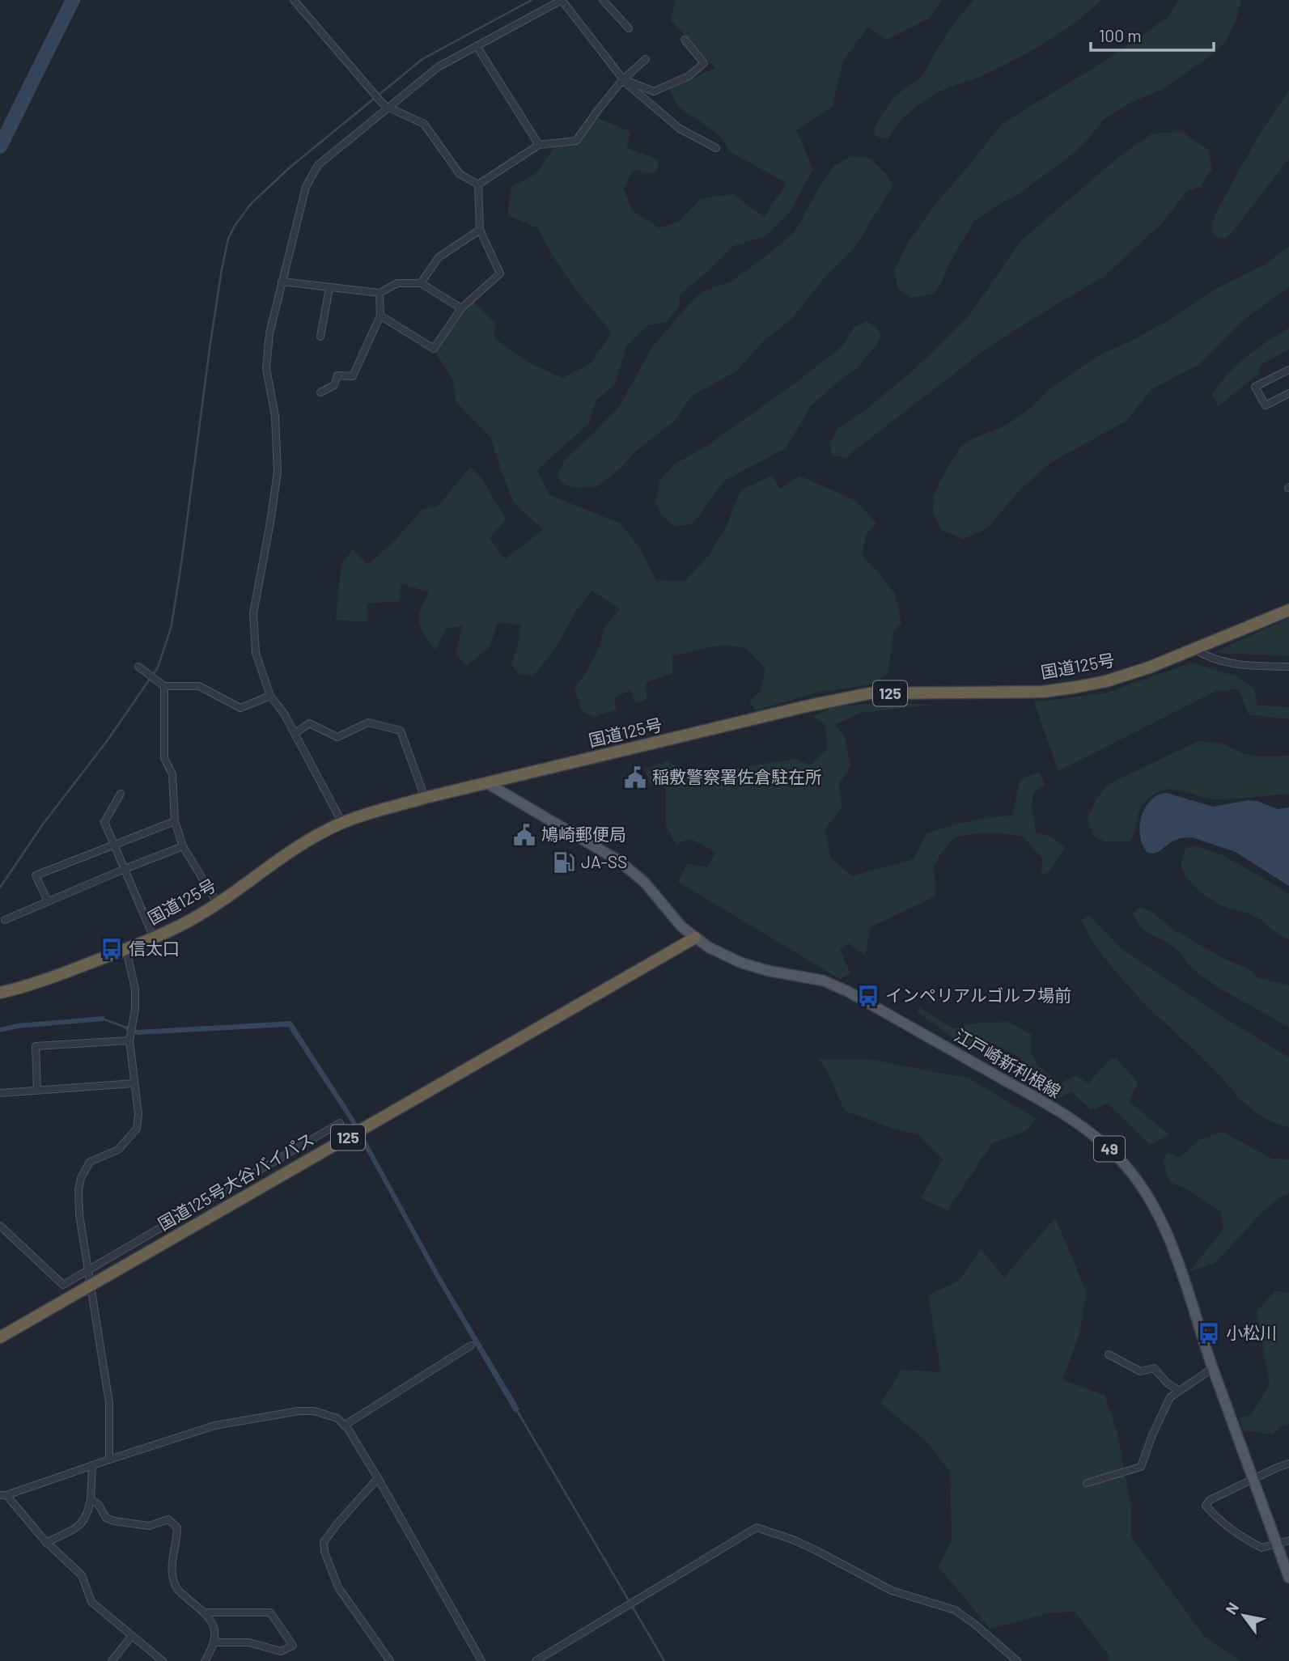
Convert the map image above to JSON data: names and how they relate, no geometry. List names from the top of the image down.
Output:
{
  "streets": {
    "highway": ["国道125号", "125", "国道125号大谷バイパス"],
    "main road": ["江戸崎新利根線", "49"]
  },
  "crossings": [
    ["国道125号", "江戸崎新利根線"],
    ["江戸崎新利根線", "国道125号大谷バイパス"]
  ],
  "places": {
    "public building": ["稲敷警察署佐倉駐在所", "鳩崎郵便局"],
    "fuel station": ["JA-SS"],
    "bus stop": ["信太口", "インペリアルゴルフ場前", "小松川"]
  },
  "scale_bar": "100 m",
  "north": "top left"
}
